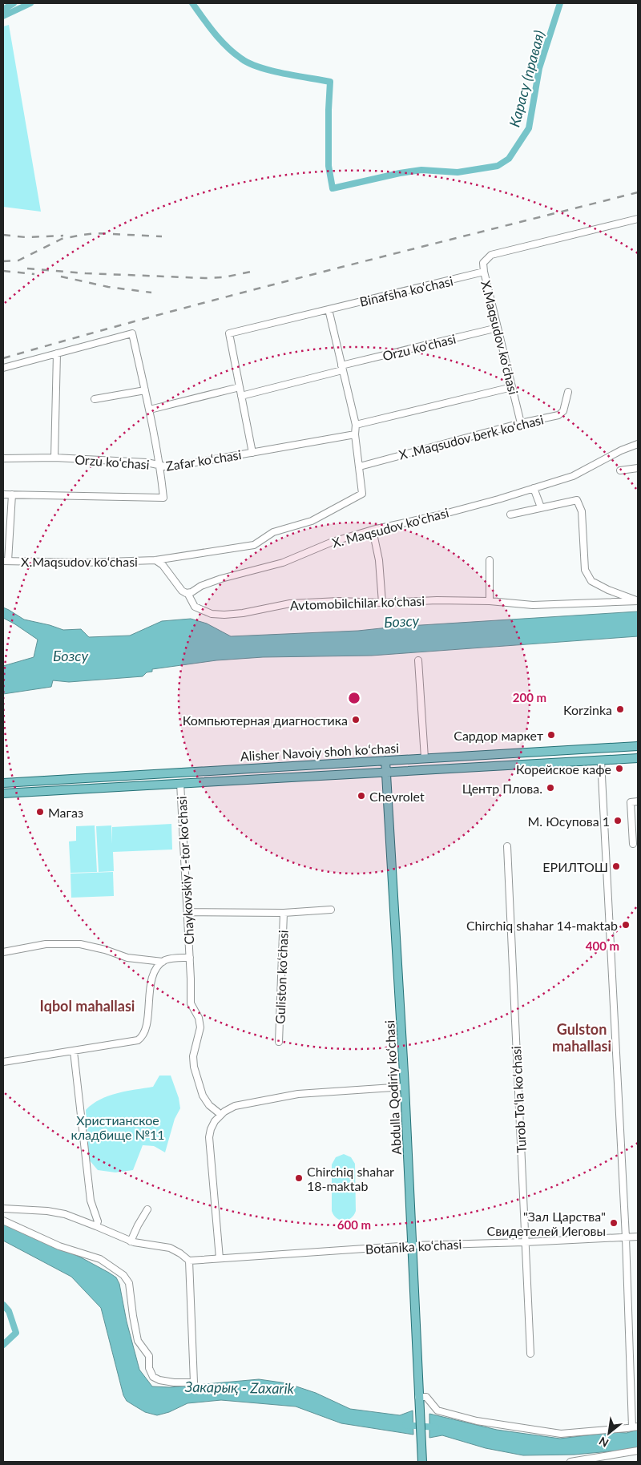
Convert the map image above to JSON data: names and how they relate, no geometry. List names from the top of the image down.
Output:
{
  "streets": {
    "main road": ["Alisher Navoiy shoh koʻchasi", "Abdulla Qodiriy ko‘chasi"],
    "street": [
      "Binafsha ko‘chasi",
      "X.Maqsudov ko‘chasi",
      "Orzu ko‘chasi",
      "X .Maqsudov berk ko‘chasi",
      "Zafar ko‘chasi",
      "X. Maqsudov ko‘chasi",
      "Avtomobilchilar ko‘chasi",
      "Chaykovskiy 1-tor ko‘chasi",
      "Guliston ko‘chasi",
      "Turob To‘la ko‘chasi",
      "Botanika ko‘chasi"
    ]
  },
  "crossings": [
    ["Binafsha ko‘chasi", "X.Maqsudov ko‘chasi"],
    ["X.Maqsudov ko‘chasi", "Orzu ko‘chasi"],
    ["X.Maqsudov ko‘chasi", "X .Maqsudov berk ko‘chasi"],
    ["Orzu ko‘chasi", "Zafar ko‘chasi"],
    ["X. Maqsudov ko‘chasi", "Avtomobilchilar ko‘chasi"],
    ["Alisher Navoiy shoh koʻchasi", "Chaykovskiy 1-tor ko‘chasi"],
    ["Alisher Navoiy shoh koʻchasi", "Abdulla Qodiriy ko‘chasi"],
    ["Chaykovskiy 1-tor ko‘chasi", "Guliston ko‘chasi"],
    ["Abdulla Qodiriy ko‘chasi", "Botanika ko‘chasi"],
    ["Turob To‘la ko‘chasi", "Botanika ko‘chasi"]
  ],
  "districts": ["Iqbol mahallasi", "Gulston mahallasi"],
  "water": ["Карасу (правая)", "Бозсу", "Закарық - Zaxarik"],
  "parks": ["Христианское кладбище №11"],
  "places": [
    "Korzinka",
    "Компьютерная диагностика",
    "Сардор маркет",
    "Корейское кафе",
    "Центр Плова.",
    "Chevrolet",
    "Магаз",
    "М. Юсупова 1",
    "ЕРИЛТОШ",
    "Chirchiq shahar 14-maktab",
    "Chirchiq shahar 18-maktab",
    "\"Зал Царства\" Свидетелей Иеговы"
  ],
  "north": "bottom left",
  "rings": ["200 m", "400 m", "600 m"]
}
